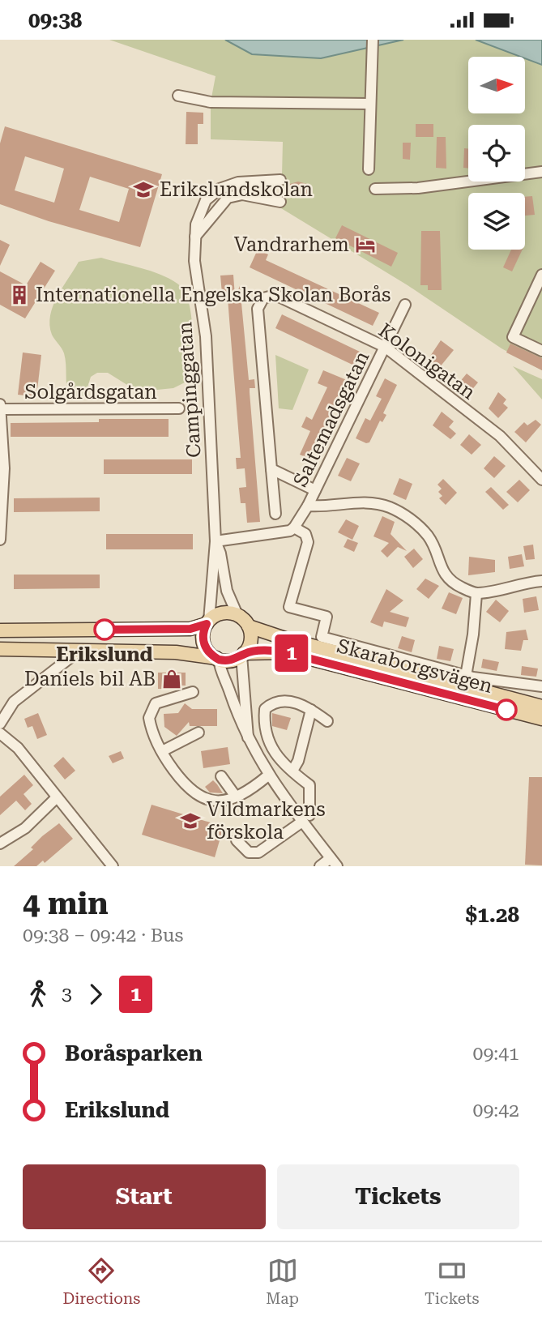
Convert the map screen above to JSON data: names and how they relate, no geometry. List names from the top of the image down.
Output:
{
  "streets": {
    "main road": ["Skaraborgsvägen"],
    "street": [
      "Kolonigatan",
      "Campinggatan",
      "Solgårdsgatan",
      "Saltemadsgatan"
    ]
  },
  "crossings": [
    ["Kolonigatan", "Saltemadsgatan"],
    ["Campinggatan", "Skaraborgsvägen"]
  ],
  "places": {
    "school or university": ["Erikslundskolan", "Vildmarkens förskola"],
    "hotel": ["Vandrarhem"],
    "building": ["Internationella Engelska Skolan Borås"],
    "other": ["Erikslund"],
    "shop": ["Daniels bil AB"]
  },
  "lines": ["bus line 1"],
  "north": "right",
  "page": {
    "status": "09:38",
    "on_map": "1",
    "heading": ["4 min", "09:38 – 09:42 · Bus", "$1.28"],
    "legs": ["3", "1"],
    "list": [
      {
        "name": "Boråsparken",
        "value": "09:41"
      },
      {
        "name": "Erikslund",
        "value": "09:42"
      }
    ],
    "buttons": ["Start", "Tickets"],
    "tabs": ["Directions", "Map", "Tickets"]
  }
}
